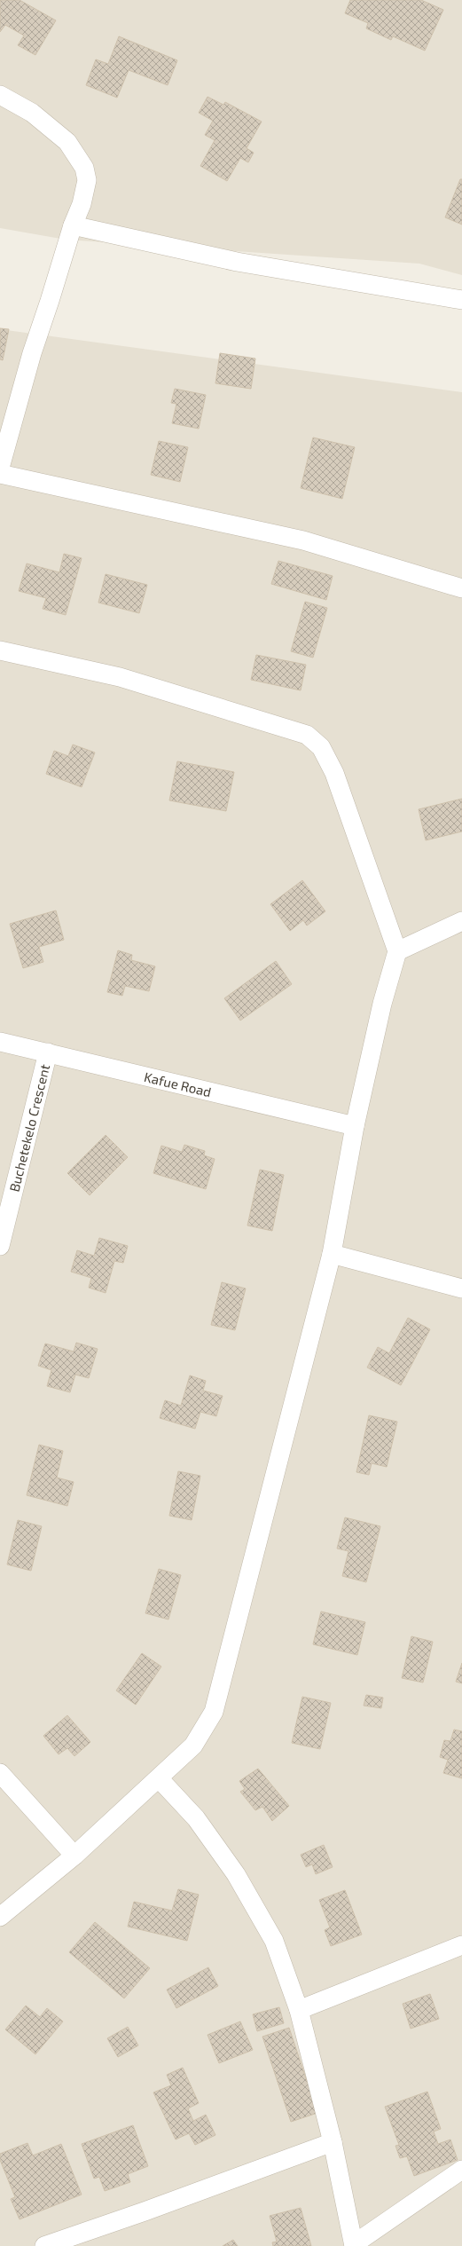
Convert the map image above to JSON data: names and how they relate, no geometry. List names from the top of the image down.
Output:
{
  "streets": {
    "street": ["Kafue Road", "Buchetekelo Crescent"]
  },
  "crossings": [
    ["Kafue Road", "Buchetekelo Crescent"]
  ]
}
